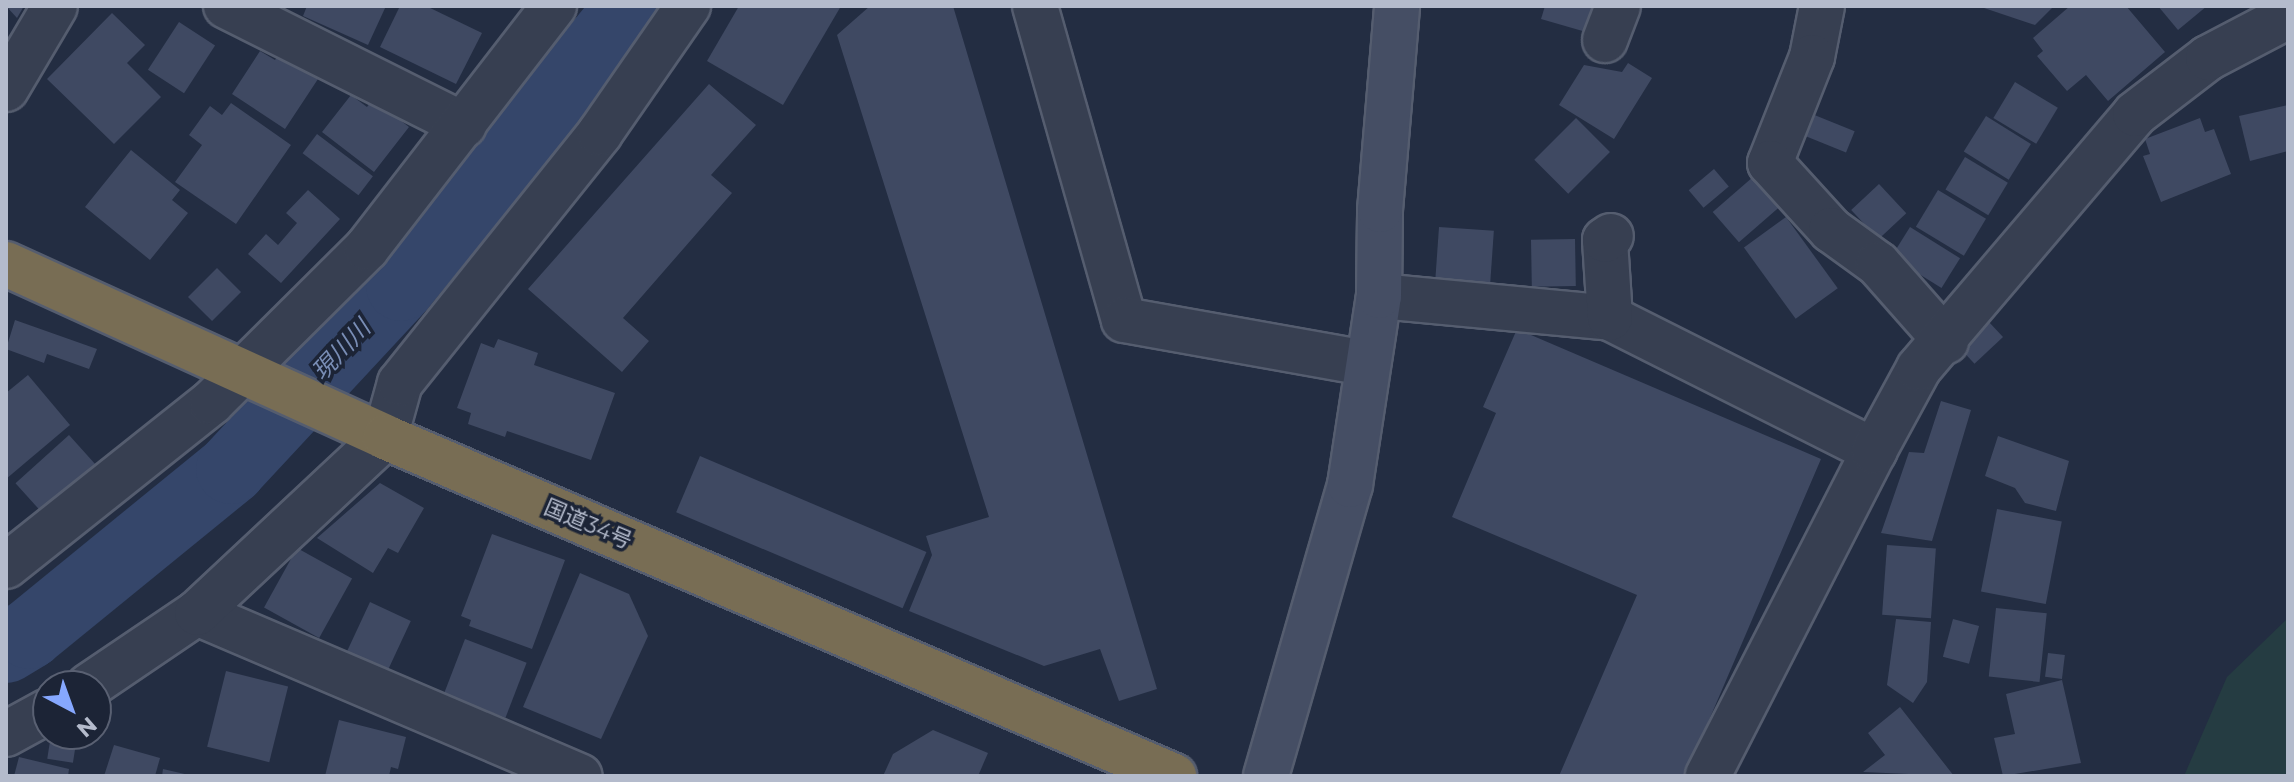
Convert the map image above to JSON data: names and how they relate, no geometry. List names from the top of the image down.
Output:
{
  "streets": {
    "highway": ["国道34号"]
  },
  "water": ["現川川"],
  "north": "bottom right"
}
